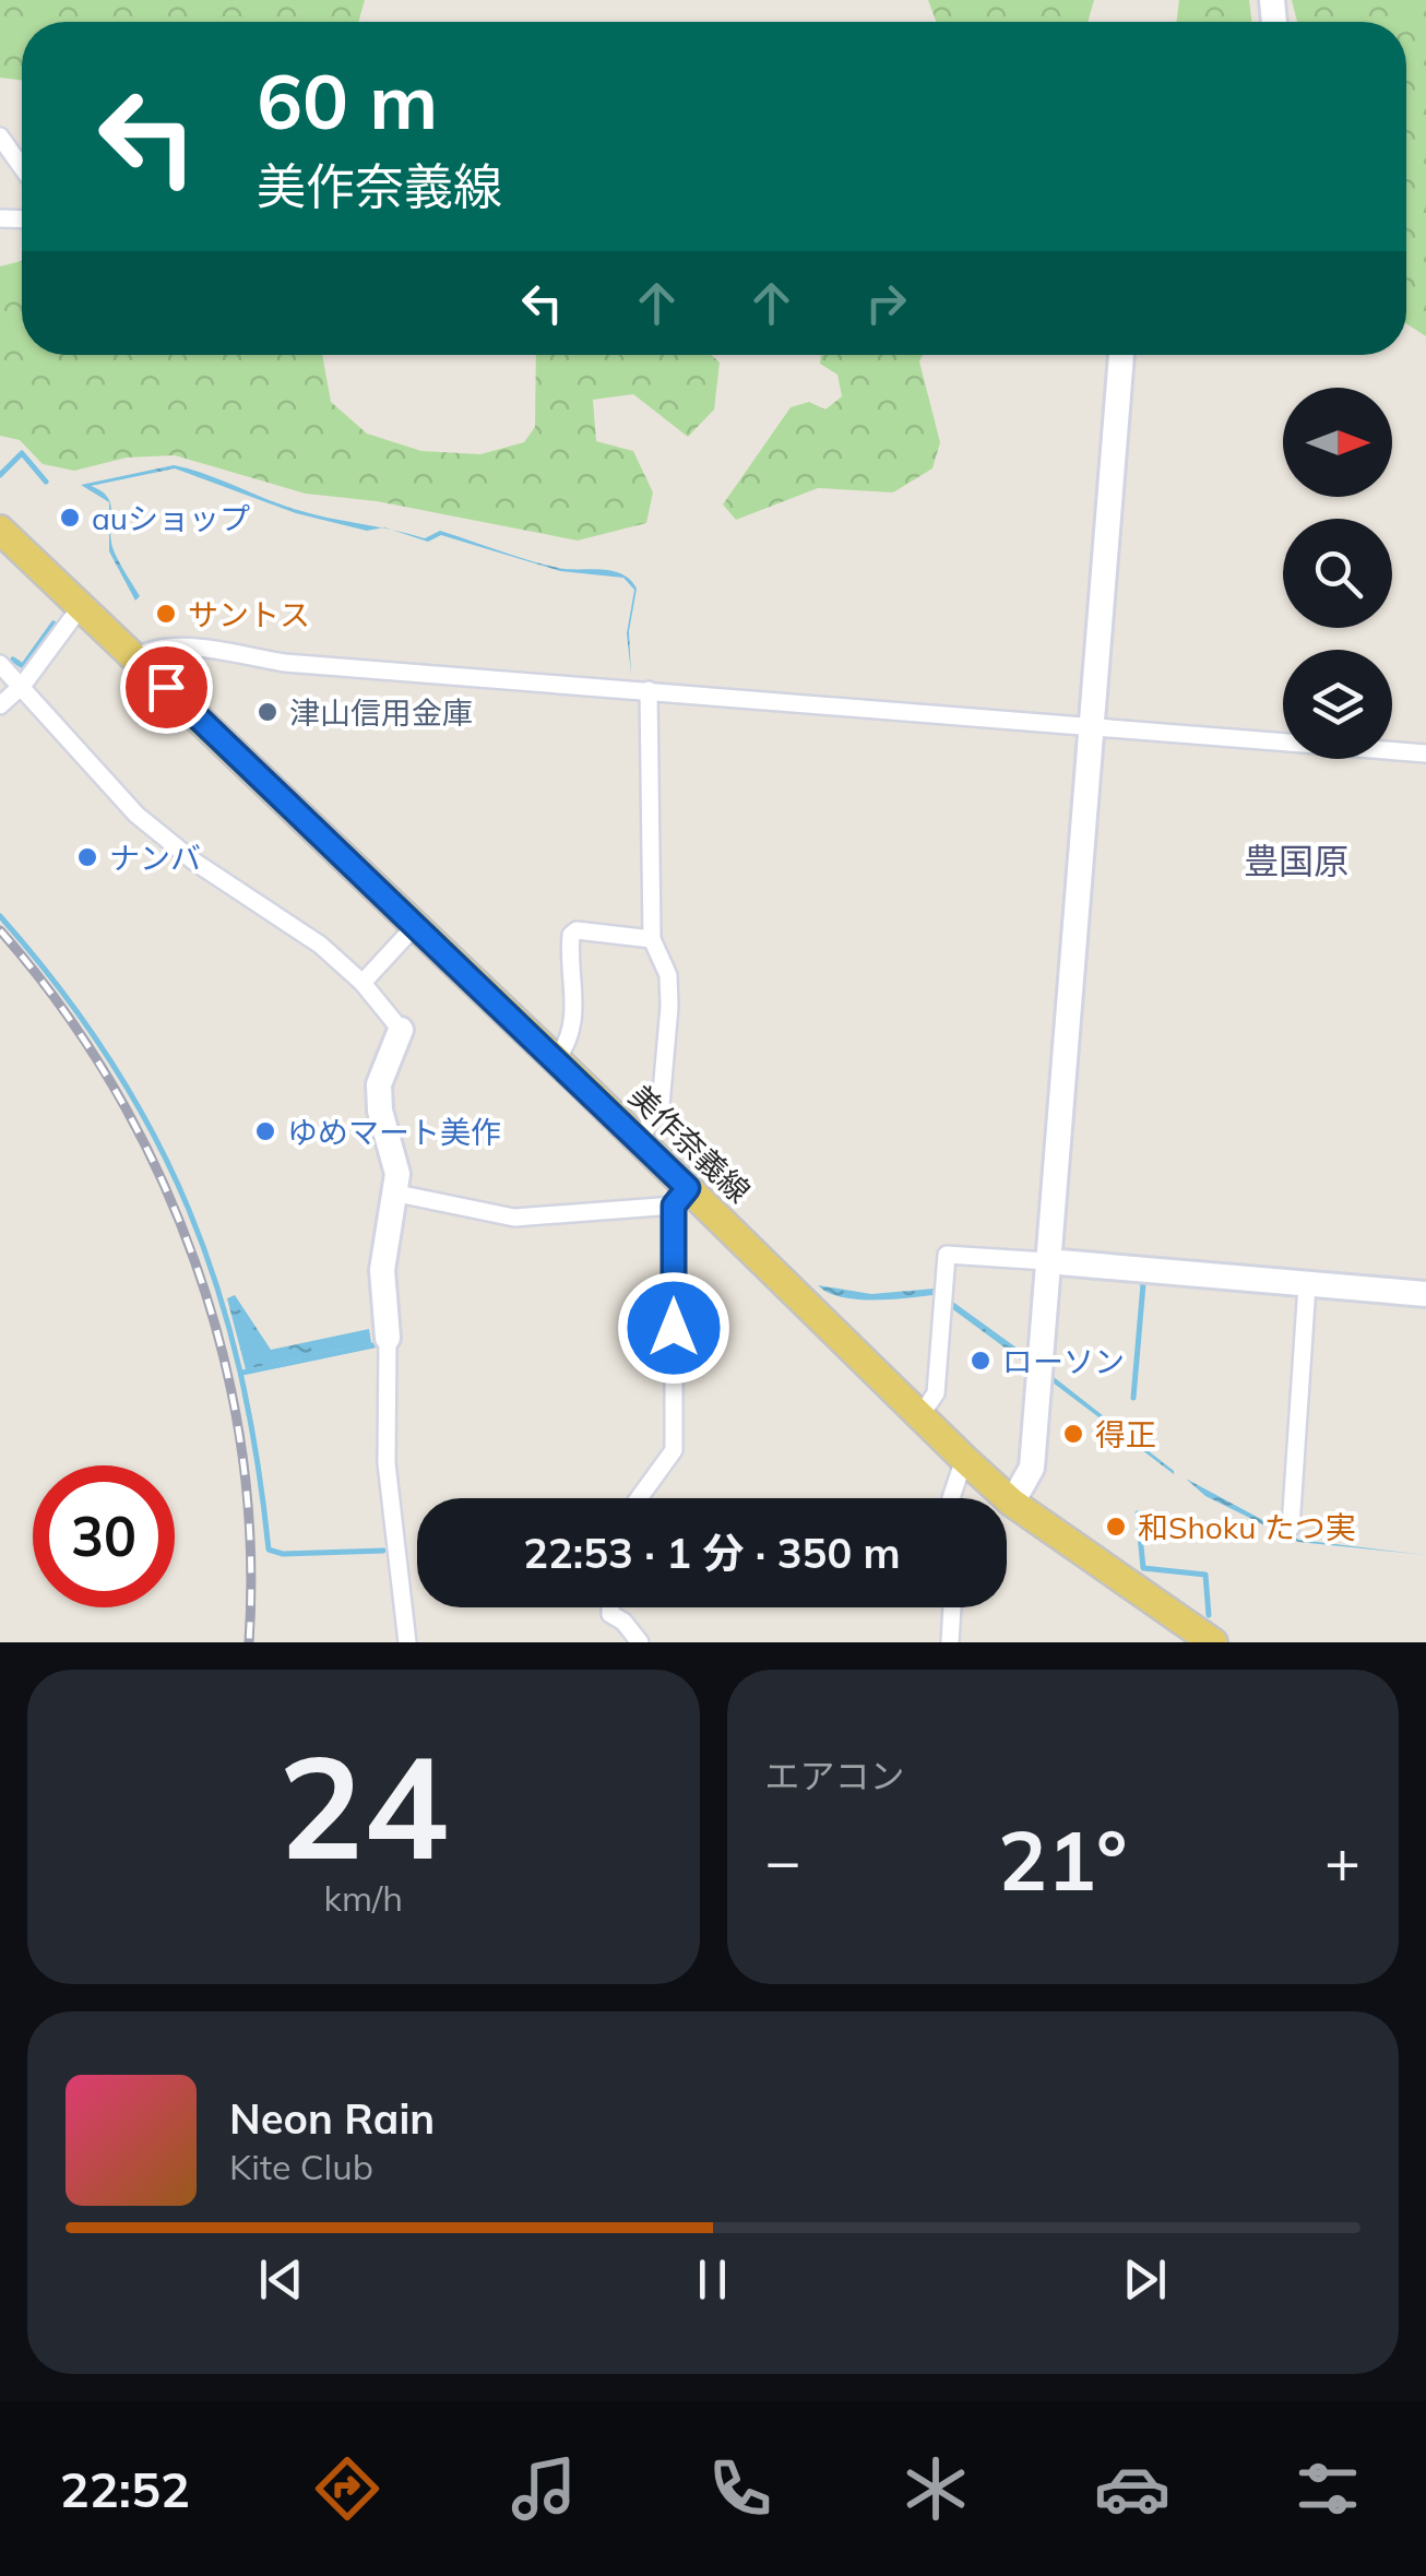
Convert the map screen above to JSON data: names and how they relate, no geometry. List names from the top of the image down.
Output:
{
  "streets": {
    "main road": ["美作奈義線"]
  },
  "districts": ["豊国原"],
  "places": [
    "auショップ",
    "サントス",
    "津山信用金庫",
    "ナンバ",
    "ゆめマート美作",
    "ローソン",
    "得正",
    "和Shoku たつ実"
  ],
  "north": "right",
  "page": {
    "turn": ["60 m", "美作奈義線"],
    "limit": "30",
    "trip": "22:53 · 1 分 · 350 m",
    "tile": [
      ["24", "km/h"],
      "エアコン"
    ],
    "heat": ["−", "21°", "+"],
    "song": ["Neon Rain", "Kite Club"],
    "tabs": "22:52"
  }
}
